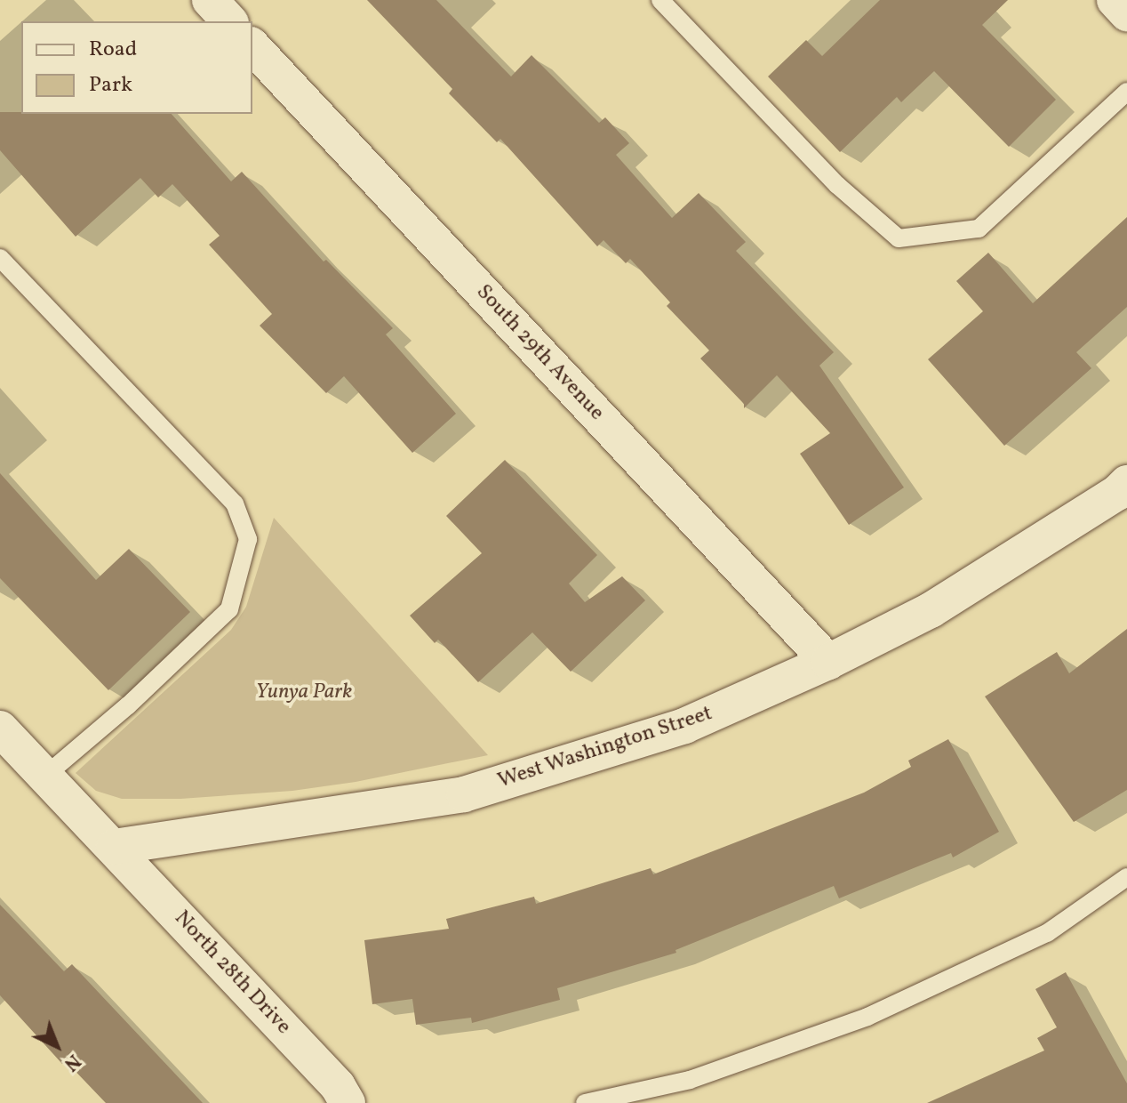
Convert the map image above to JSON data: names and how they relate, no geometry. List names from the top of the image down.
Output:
{
  "streets": {
    "street": ["South 29th Avenue", "West Washington Street", "North 28th Drive"]
  },
  "crossings": [
    ["South 29th Avenue", "West Washington Street"],
    ["West Washington Street", "North 28th Drive"]
  ],
  "parks": ["Yunya Park"],
  "legend": ["Road", "Park"],
  "north": "bottom right"
}
